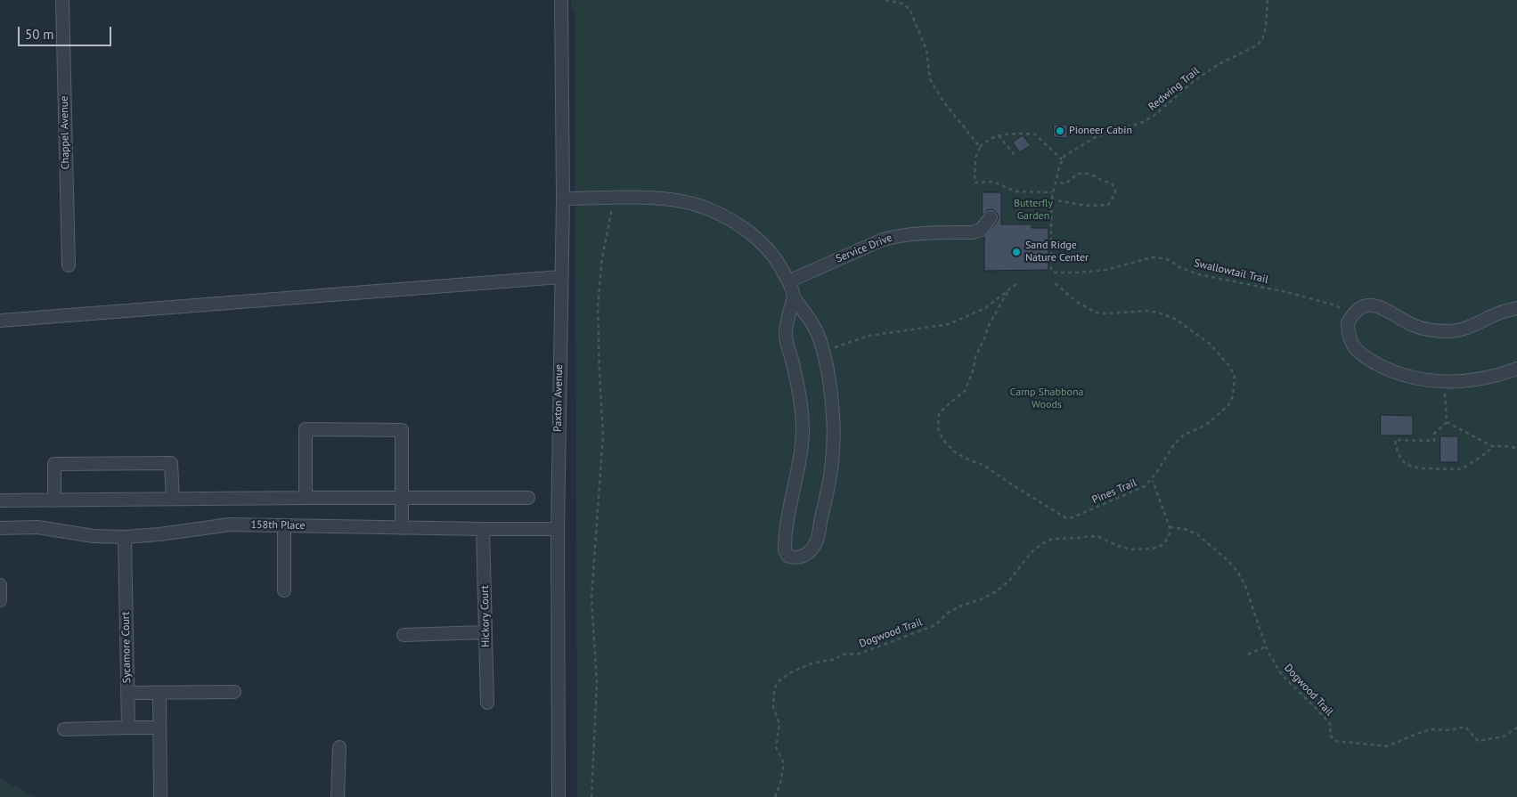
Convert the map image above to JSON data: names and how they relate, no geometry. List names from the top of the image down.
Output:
{
  "streets": {
    "street": [
      "Chappel Avenue",
      "Service Drive",
      "Paxton Avenue",
      "158th Place",
      "Hickory Court",
      "Sycamore Court"
    ],
    "path": [
      "Redwing Trail",
      "Swallowtail Trail",
      "Pines Trail",
      "Dogwood Trail"
    ]
  },
  "crossings": [
    ["Paxton Avenue", "158th Place"],
    ["158th Place", "Hickory Court"],
    ["158th Place", "Sycamore Court"]
  ],
  "parks": ["Butterfly Garden", "Camp Shabbona Woods"],
  "places": ["Pioneer Cabin", "Sand Ridge Nature Center"],
  "scale_bar": "50 m"
}
